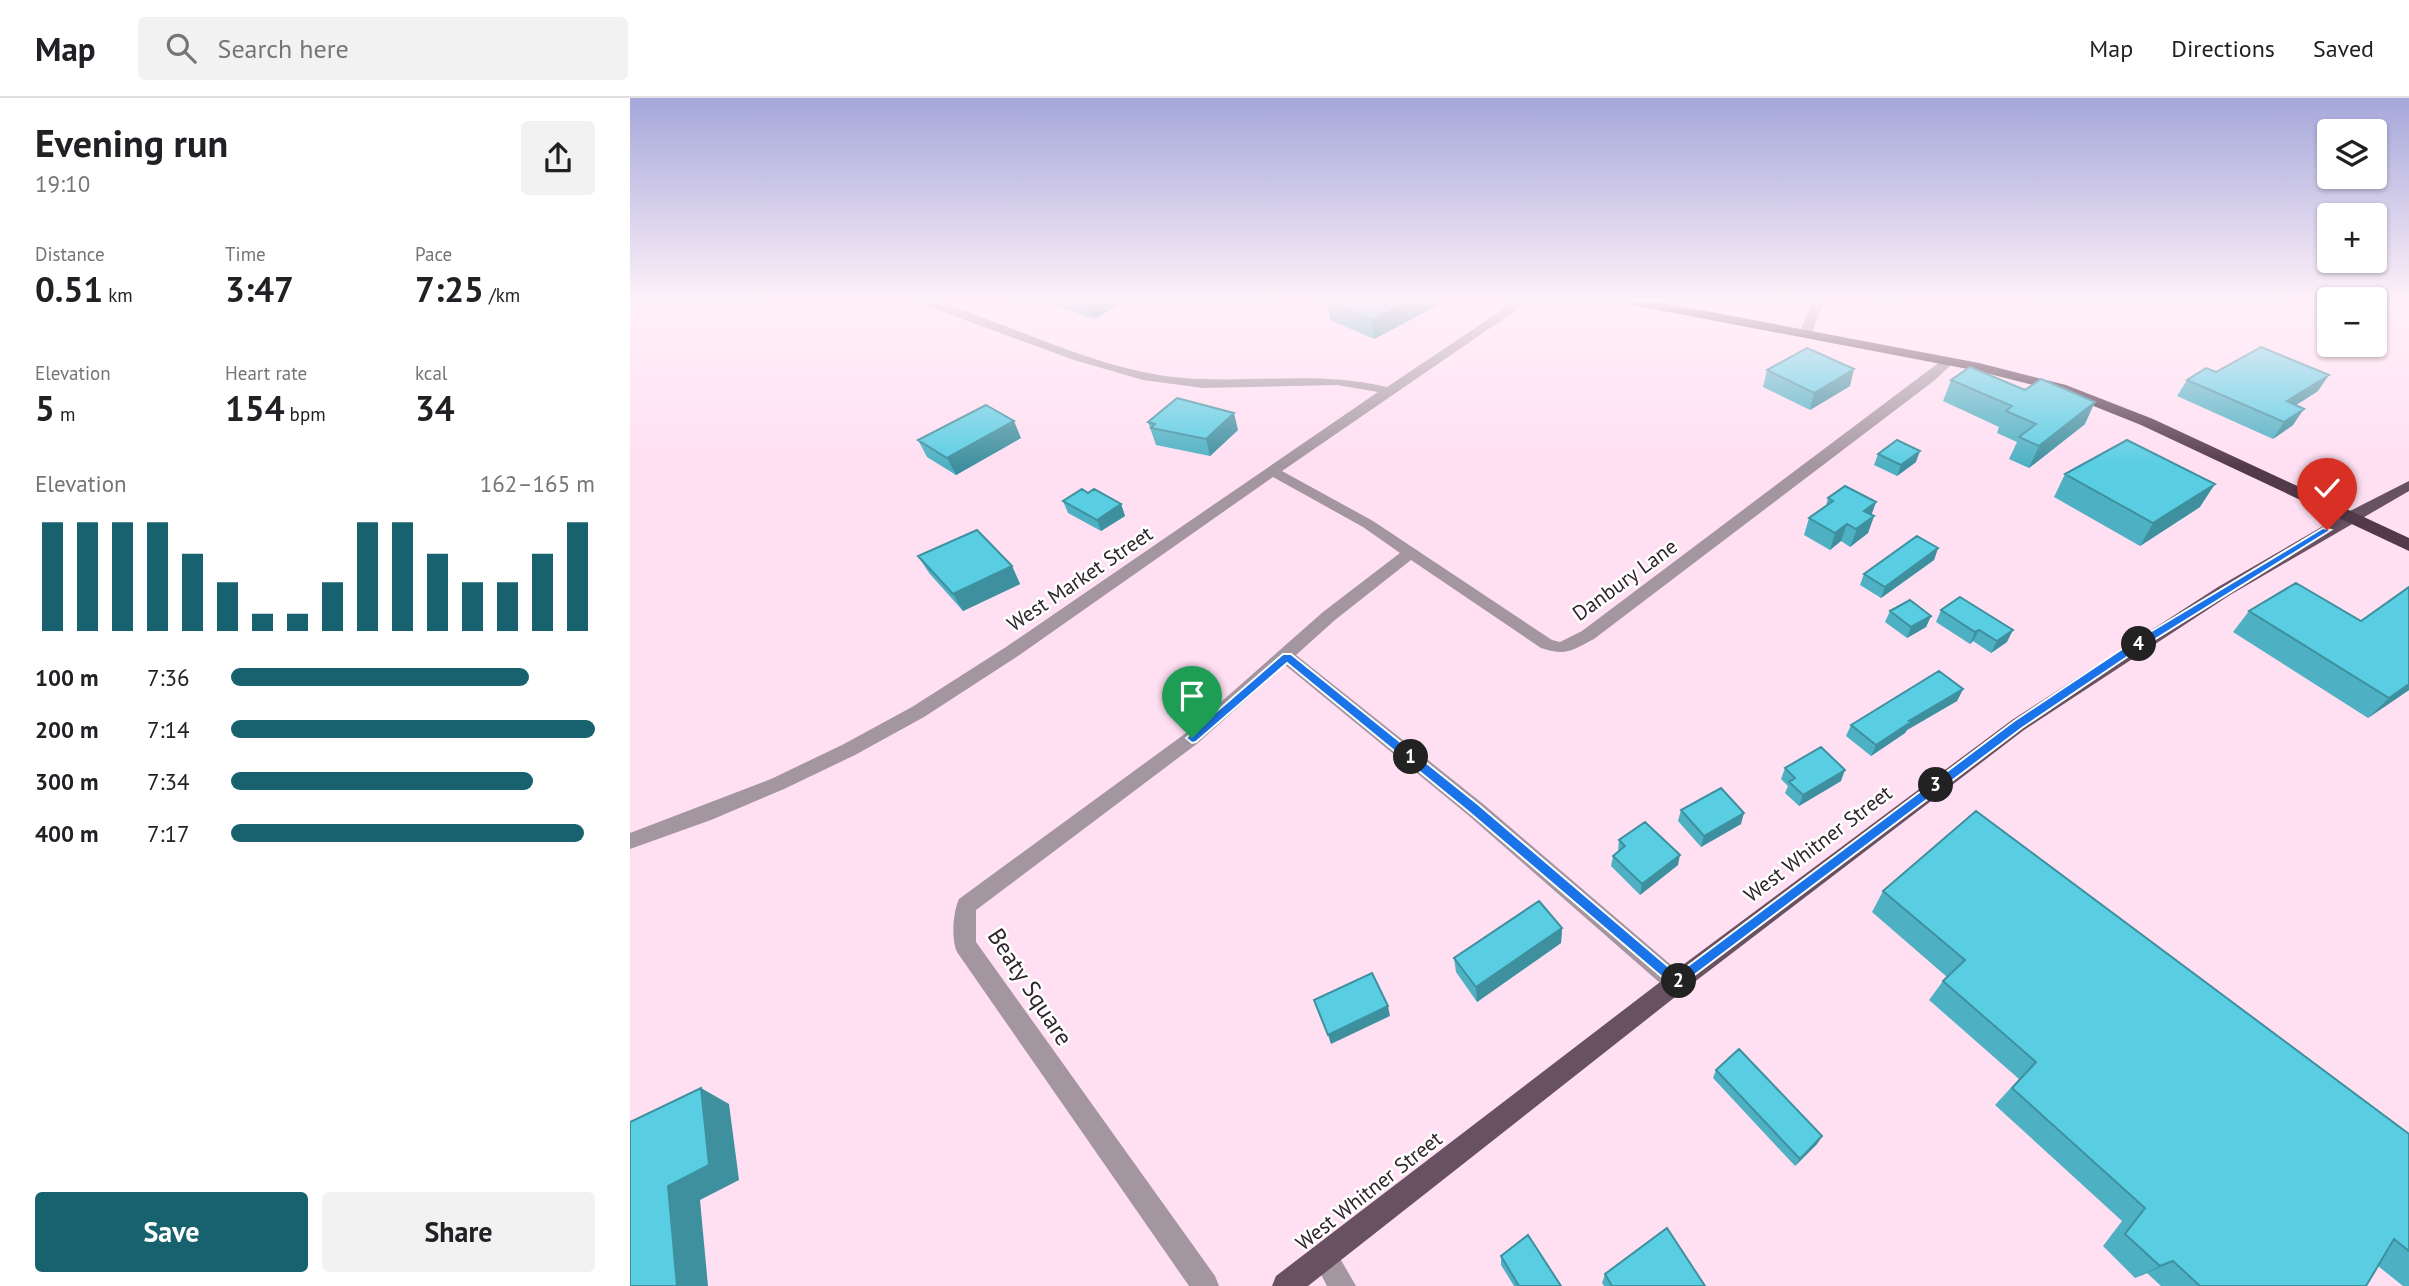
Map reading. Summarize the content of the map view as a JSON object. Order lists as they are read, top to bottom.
{
  "streets": {
    "main road": ["West Whitner Street"],
    "street": ["West Market Street", "Danbury Lane", "Beaty Square"]
  },
  "crossings": [
    ["West Market Street", "Danbury Lane"],
    ["Danbury Lane", "Beaty Square"]
  ],
  "page": {
    "header": "Map",
    "search": "Search here",
    "nav": ["Map", "Directions", "Saved"],
    "heading": ["Evening run", "19:10"],
    "map_buttons": ["+", "−"],
    "stats": [
      ["Distance", "0.51 km"],
      ["Time", "3:47"],
      ["Pace", "7:25 /km"],
      ["Elevation", "5 m"],
      ["Heart rate", "154 bpm"],
      ["kcal", "34"]
    ],
    "chart": ["Elevation", "162–165 m"],
    "pins": [
      "4",
      "1",
      "3",
      "2"
    ],
    "list": [
      {
        "name": "100 m",
        "note": "7:36"
      },
      {
        "name": "200 m",
        "note": "7:14"
      },
      {
        "name": "300 m",
        "note": "7:34"
      },
      {
        "name": "400 m",
        "note": "7:17"
      }
    ],
    "buttons": ["Save", "Share"]
  }
}
